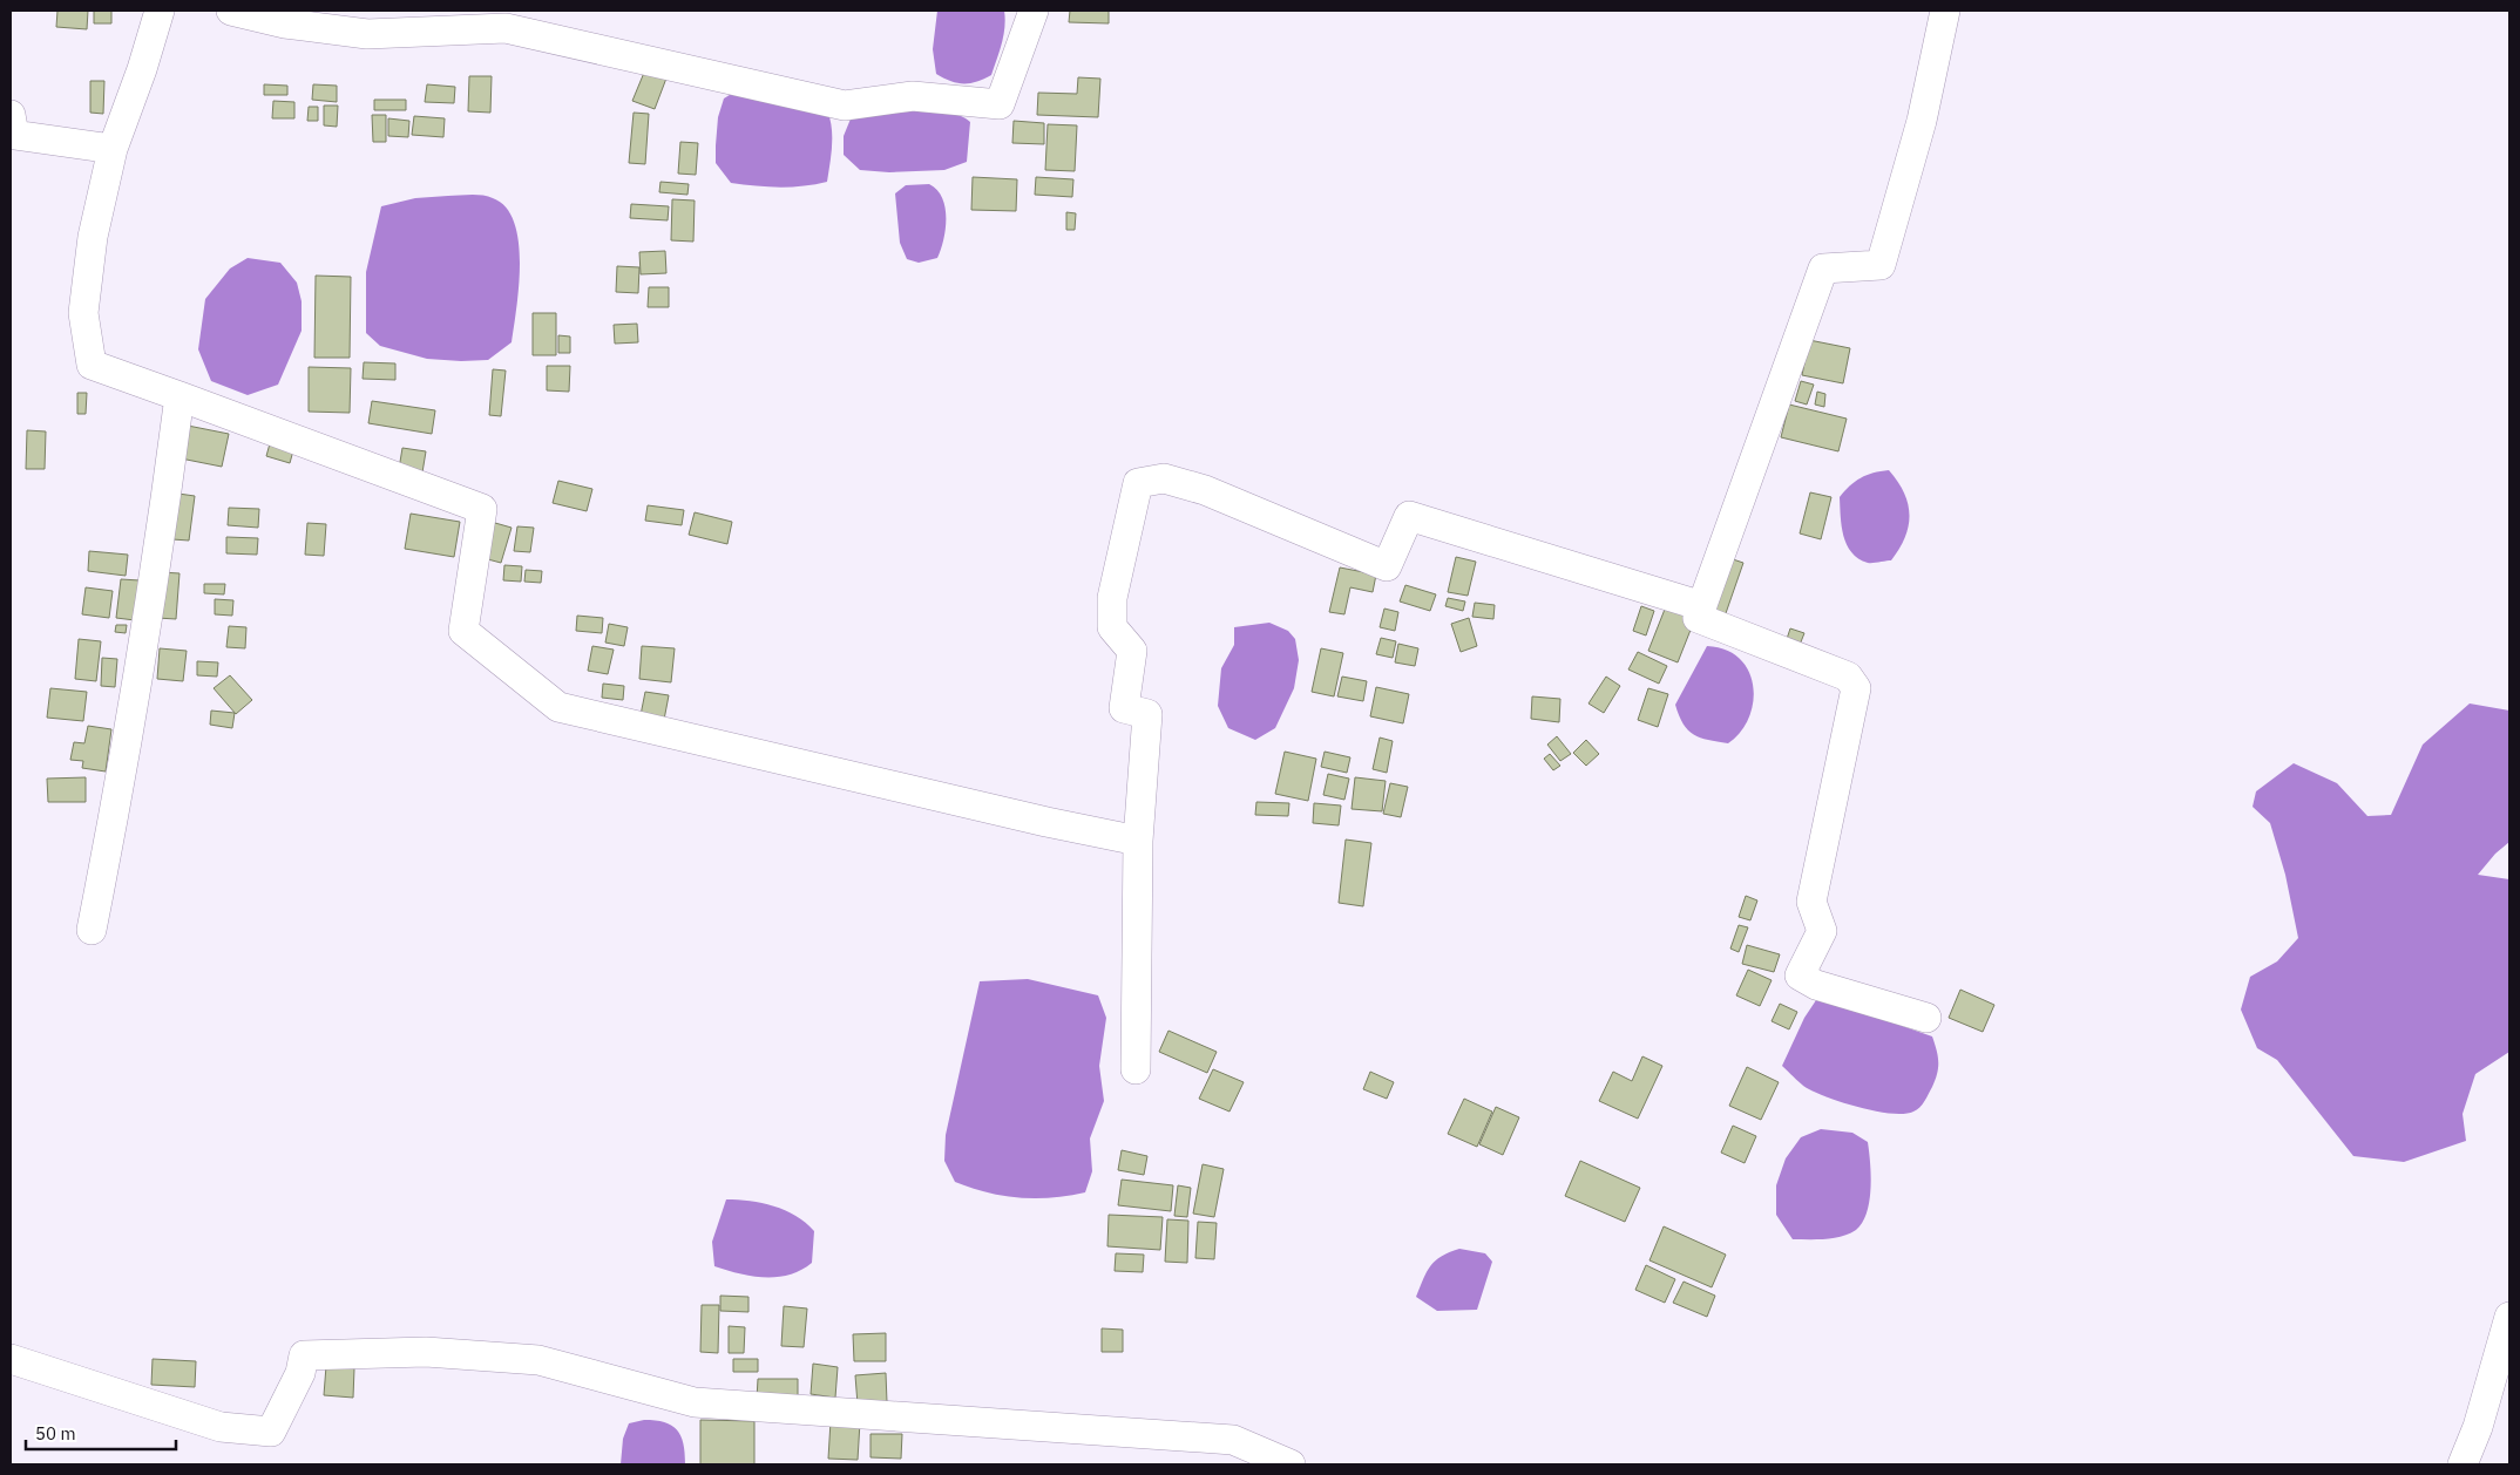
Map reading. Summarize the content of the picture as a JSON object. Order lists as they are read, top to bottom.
{
  "scale_bar": "50 m"
}
